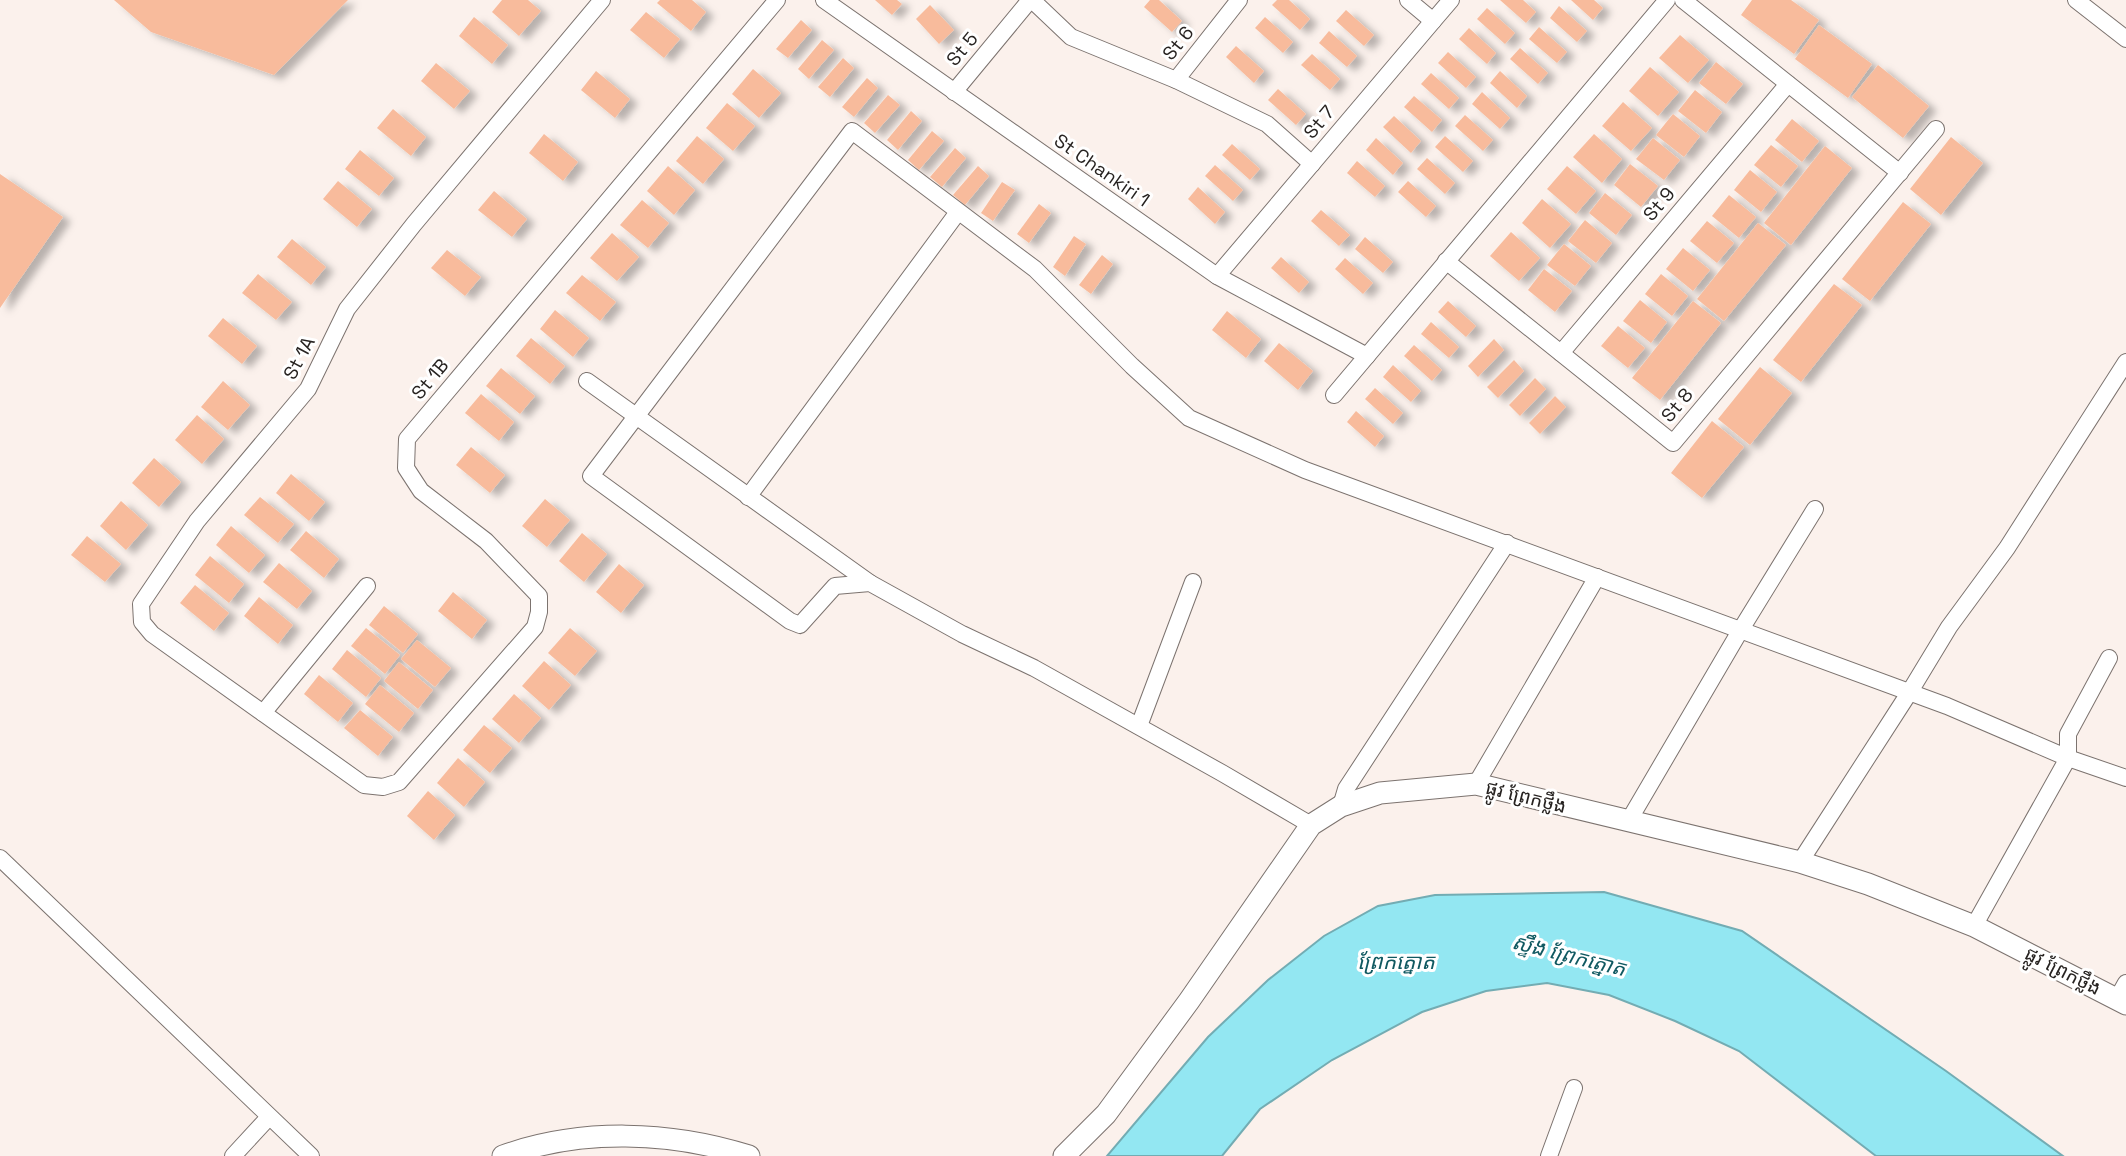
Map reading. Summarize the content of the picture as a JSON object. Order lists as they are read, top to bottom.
{
  "streets": {
    "street": [
      "St 6",
      "St 5",
      "St 7",
      "St Chankiri 1",
      "St 9",
      "St 1A",
      "St 1B",
      "St 8",
      "ផ្លូវ ព្រែកថ្លឹង"
    ]
  },
  "crossings": [
    ["St 5", "St Chankiri 1"],
    ["St 7", "St Chankiri 1"],
    ["St 9", "St 8"],
    ["St 1A", "St 1B"]
  ],
  "water": ["ស្ទឹង ព្រែកត្នោត", "ព្រែកត្នោត"]
}
